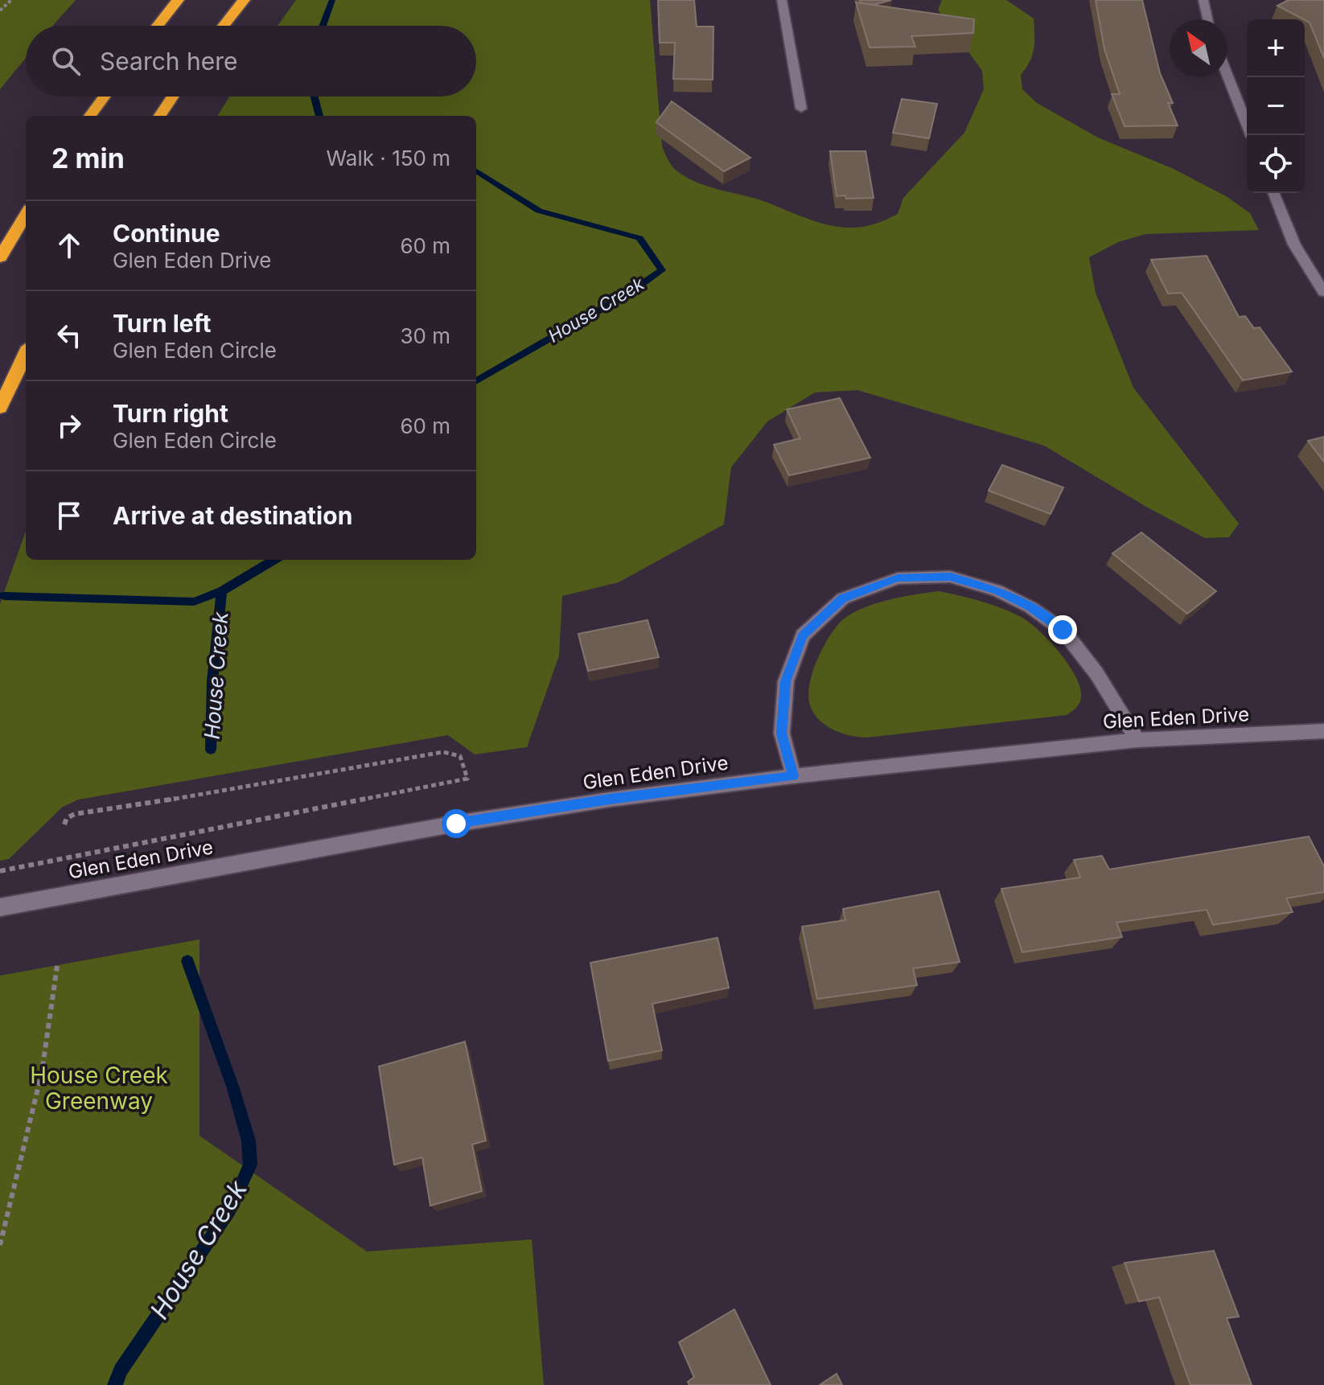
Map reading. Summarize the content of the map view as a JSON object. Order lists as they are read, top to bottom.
{
  "streets": {
    "street": ["Glen Eden Drive"]
  },
  "water": ["House Creek"],
  "parks": ["House Creek Greenway"],
  "north": "top left",
  "page": {
    "map_buttons": ["+", "−"],
    "search": "Search here",
    "heading": ["2 min", "Walk · 150 m"],
    "list": [
      ["Continue", "Glen Eden Drive", "60 m"],
      ["Turn left", "Glen Eden Circle", "30 m"],
      ["Turn right", "Glen Eden Circle", "60 m"],
      "Arrive at destination"
    ]
  }
}
